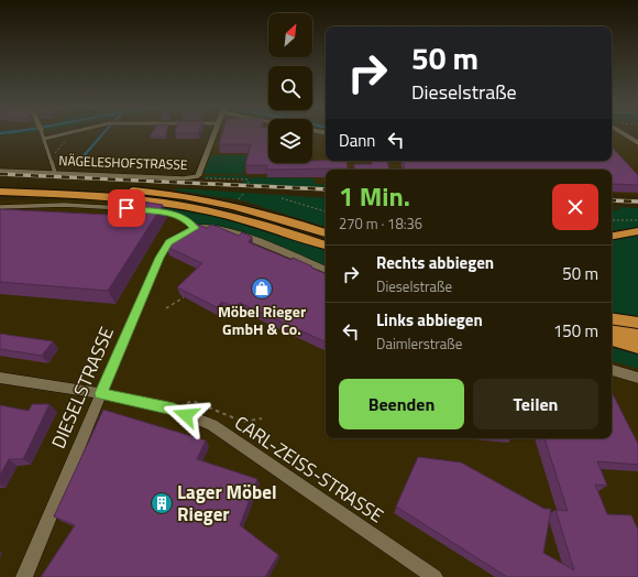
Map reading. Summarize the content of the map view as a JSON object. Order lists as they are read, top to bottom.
{
  "streets": {
    "street": ["NÄGELESHOFSTRASSE", "DIESELSTRASSE", "CARL-ZEISS-STRASSE"]
  },
  "crossings": [
    ["DIESELSTRASSE", "CARL-ZEISS-STRASSE"]
  ],
  "places": {
    "shop": ["Möbel Rieger GmbH & Co."],
    "building": ["Lager Möbel Rieger"]
  },
  "north": "top right",
  "page": {
    "turn": ["50 m", "Dieselstraße"],
    "then": "Dann",
    "heading": ["1 Min.", "270 m · 18:36"],
    "list": [
      {
        "name": "Rechts abbiegen",
        "note": "Dieselstraße",
        "value": "50 m"
      },
      {
        "name": "Links abbiegen",
        "note": "Daimlerstraße",
        "value": "150 m"
      }
    ],
    "buttons": ["Beenden", "Teilen"]
  }
}
